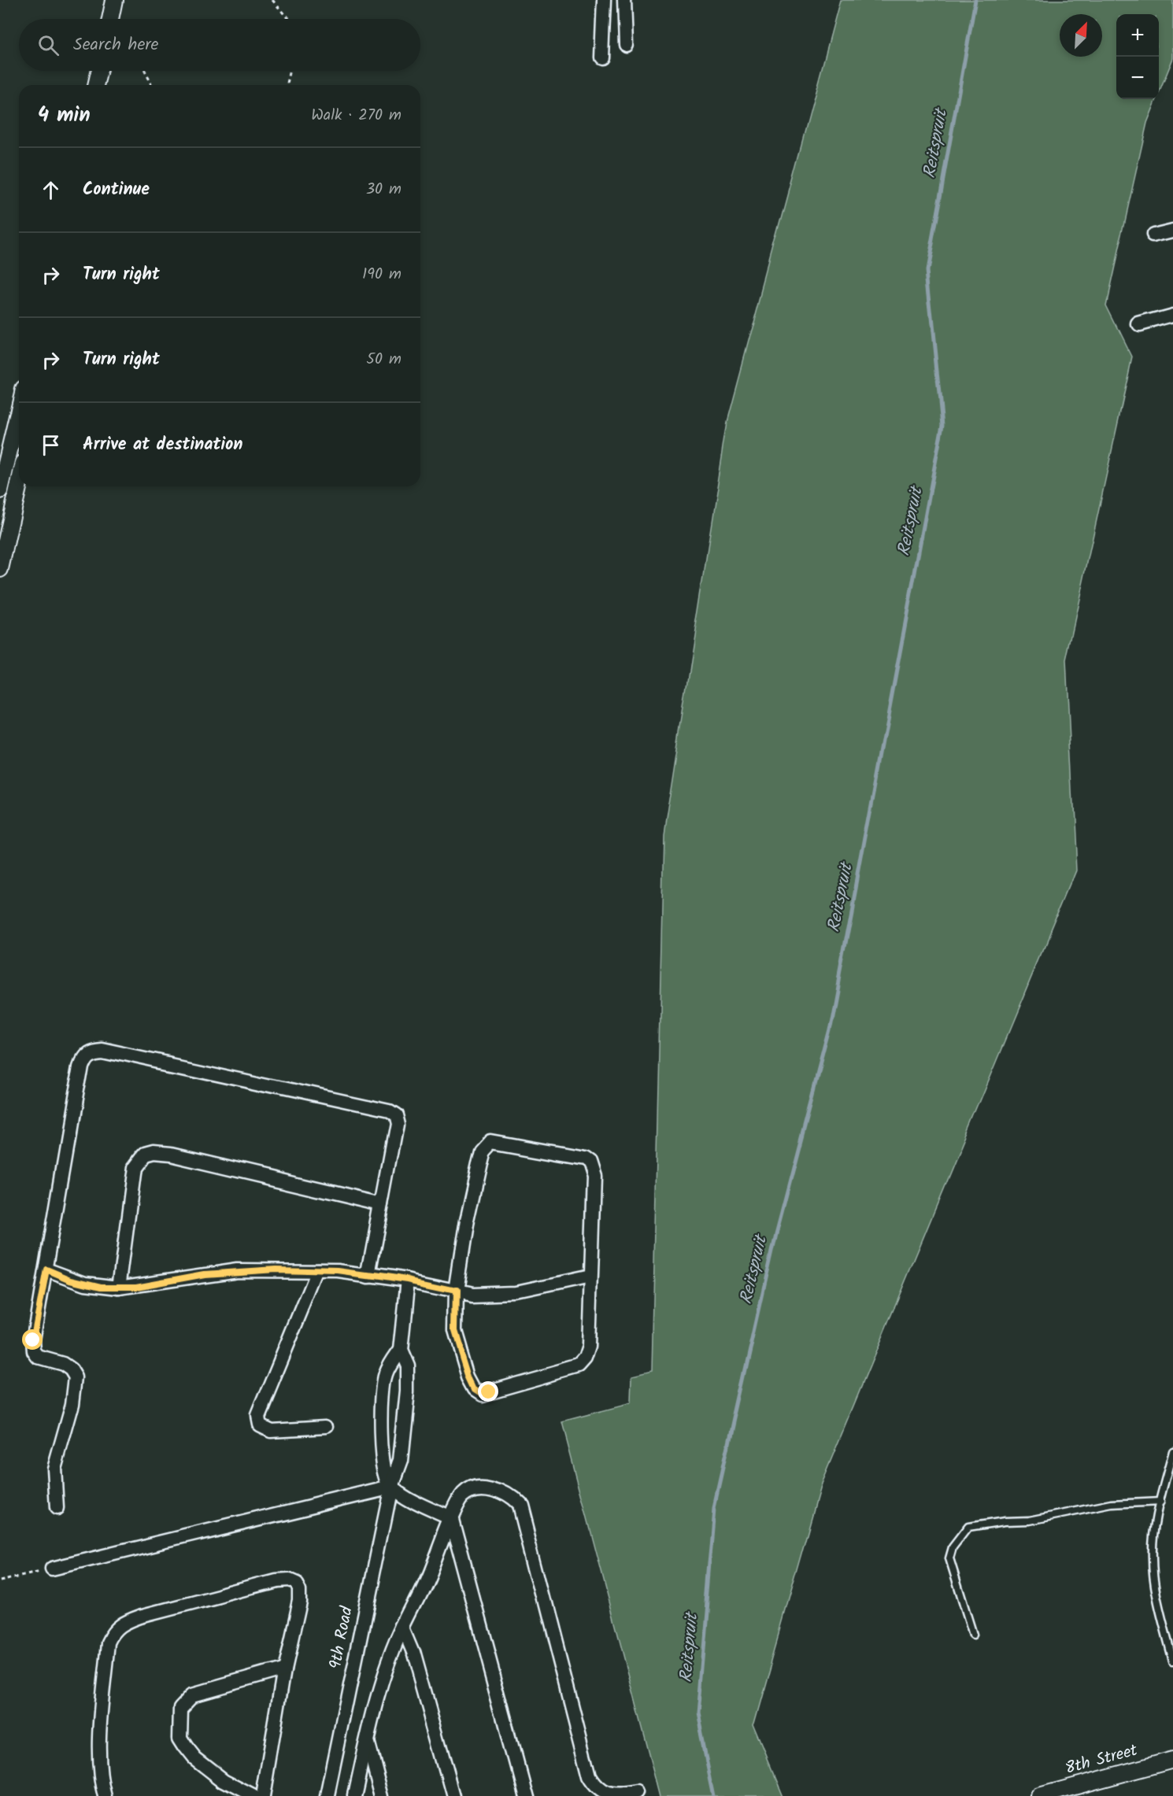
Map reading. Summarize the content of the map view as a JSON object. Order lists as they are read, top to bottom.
{
  "streets": {
    "street": ["9th Road", "8th Street"]
  },
  "water": ["Reitspruit"],
  "north": "top right",
  "page": {
    "map_buttons": ["+", "−"],
    "search": "Search here",
    "heading": ["4 min", "Walk · 270 m"],
    "list": [
      ["Continue", "30 m"],
      ["Turn right", "190 m"],
      ["Turn right", "50 m"],
      "Arrive at destination"
    ]
  }
}
